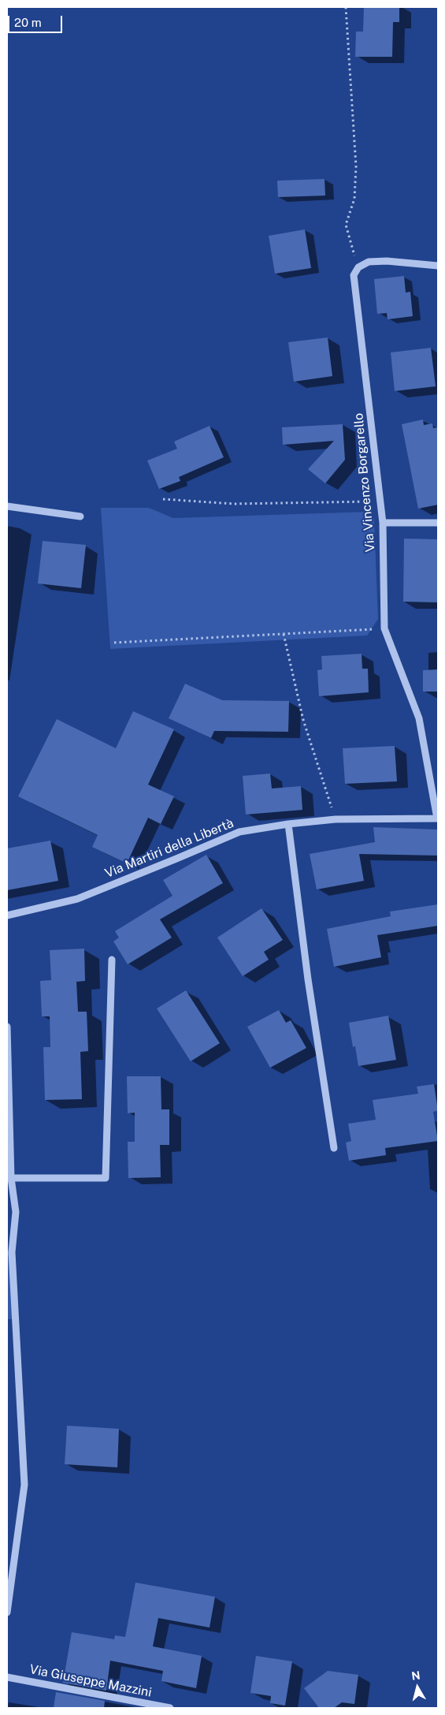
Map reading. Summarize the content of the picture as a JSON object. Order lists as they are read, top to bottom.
{
  "streets": {
    "street": ["Via Vincenzo Borgarello", "Via Martiri della Libertà", "Via Giuseppe Mazzini"]
  },
  "crossings": [
    ["Via Vincenzo Borgarello", "Via Martiri della Libertà"]
  ],
  "scale_bar": "20 m",
  "north": "top"
}
